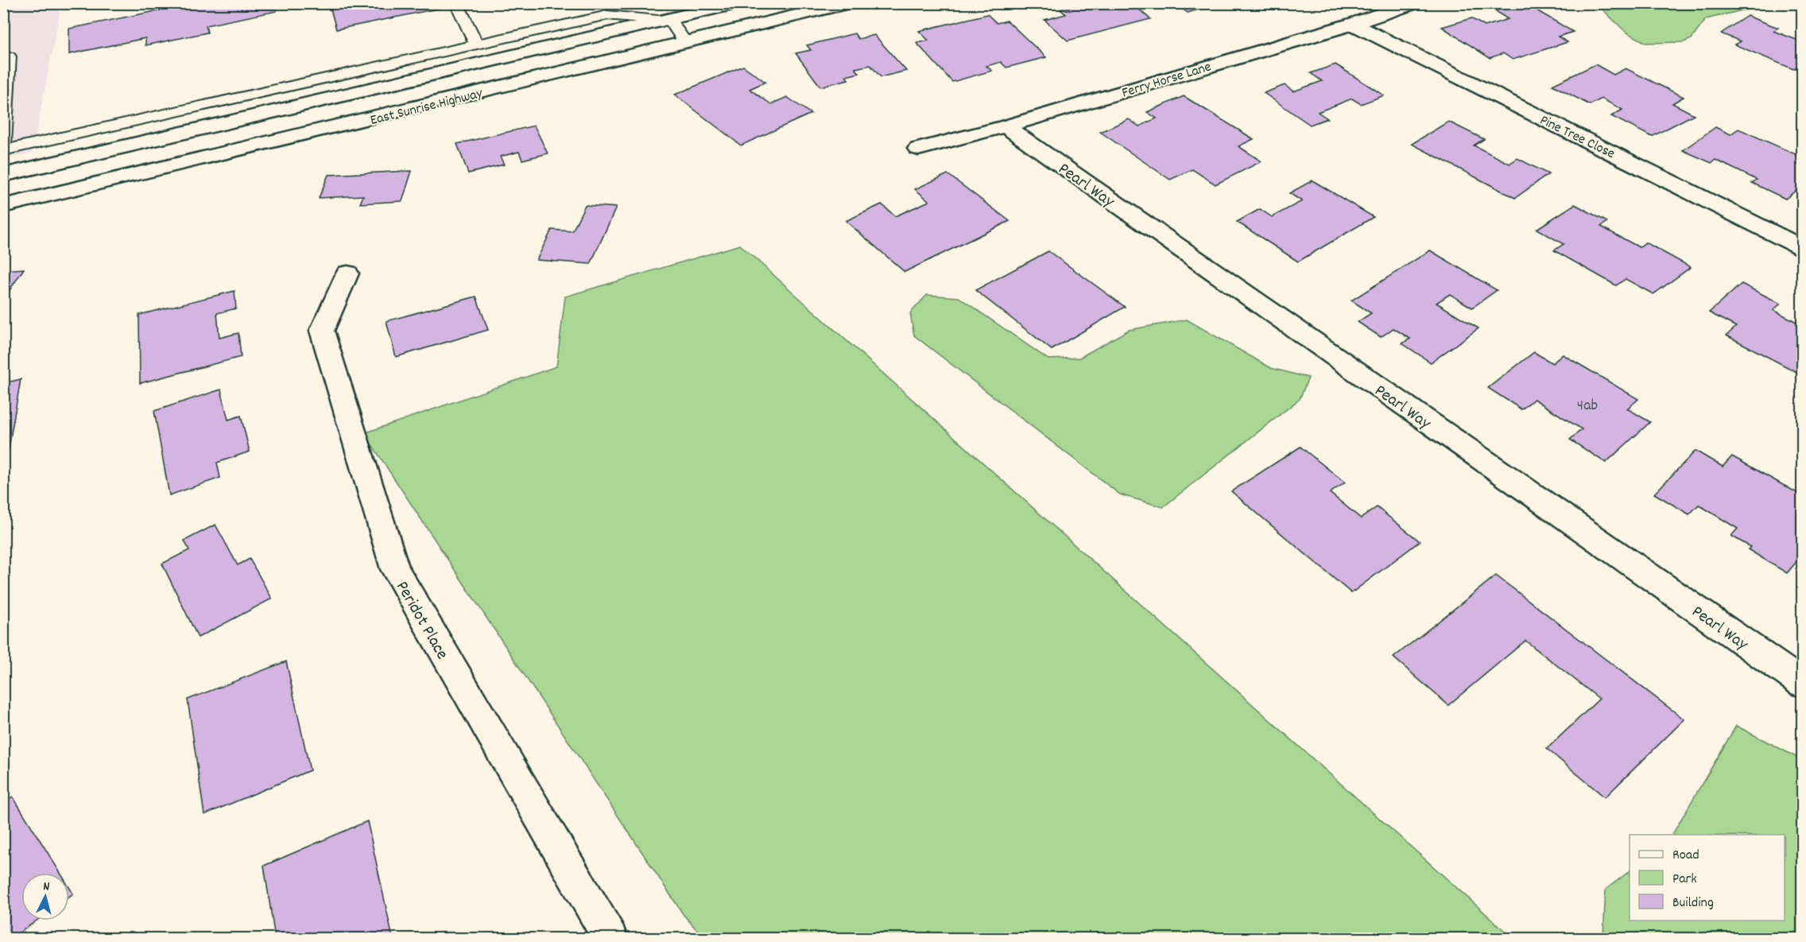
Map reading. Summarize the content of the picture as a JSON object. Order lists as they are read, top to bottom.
{
  "streets": {
    "street": [
      "Ferry Horse Lane",
      "East Sunrise Highway",
      "Pine Tree Close",
      "Pearl Way",
      "Peridot Place"
    ]
  },
  "crossings": [
    ["Ferry Horse Lane", "Pine Tree Close"],
    ["Ferry Horse Lane", "Pearl Way"]
  ],
  "house_numbers": ["4ab"],
  "legend": ["Road", "Park", "Building"],
  "north": "top"
}
